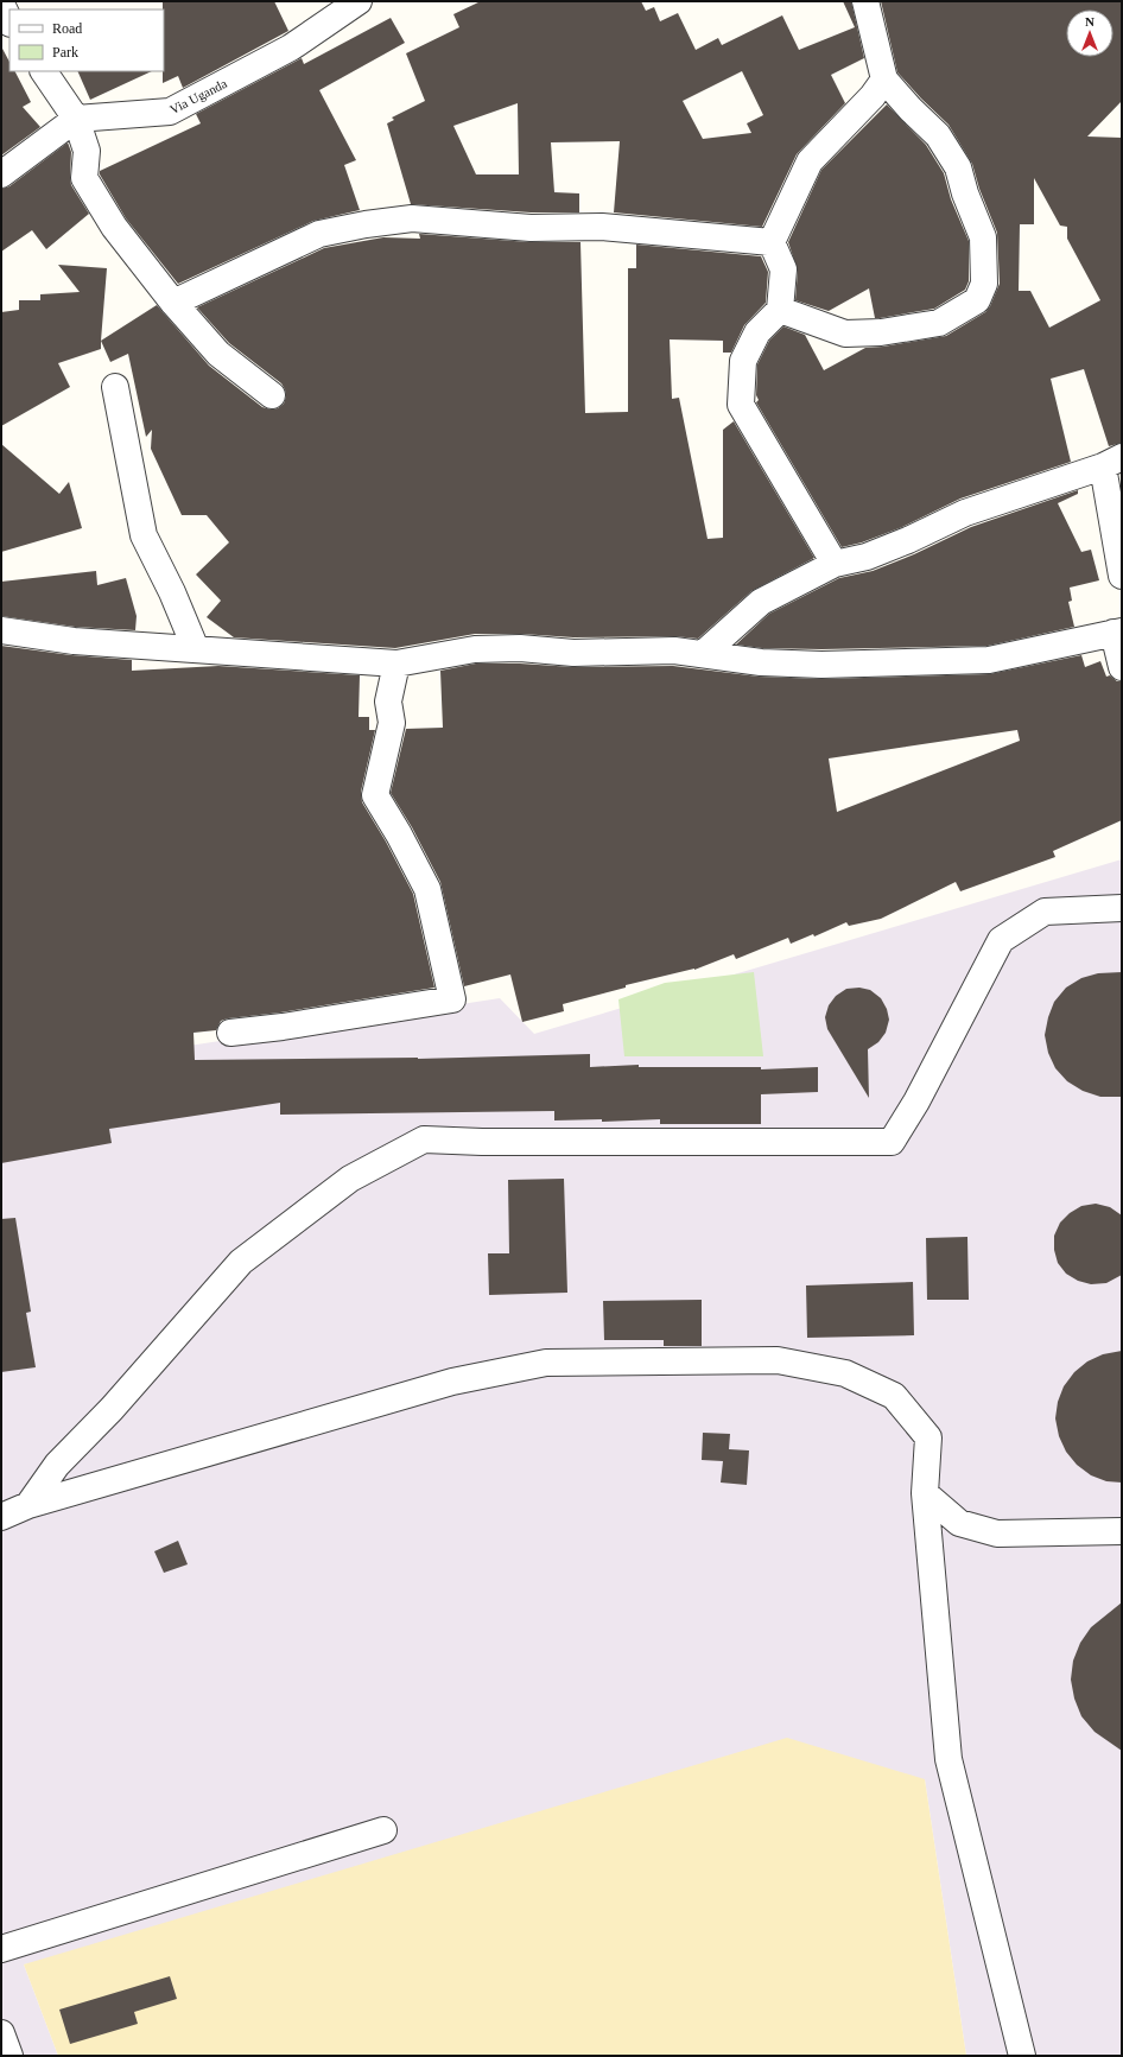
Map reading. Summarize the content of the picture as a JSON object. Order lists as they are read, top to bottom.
{
  "streets": {
    "street": ["Via Uganda"]
  },
  "legend": ["Road", "Park"],
  "north": "top"
}
